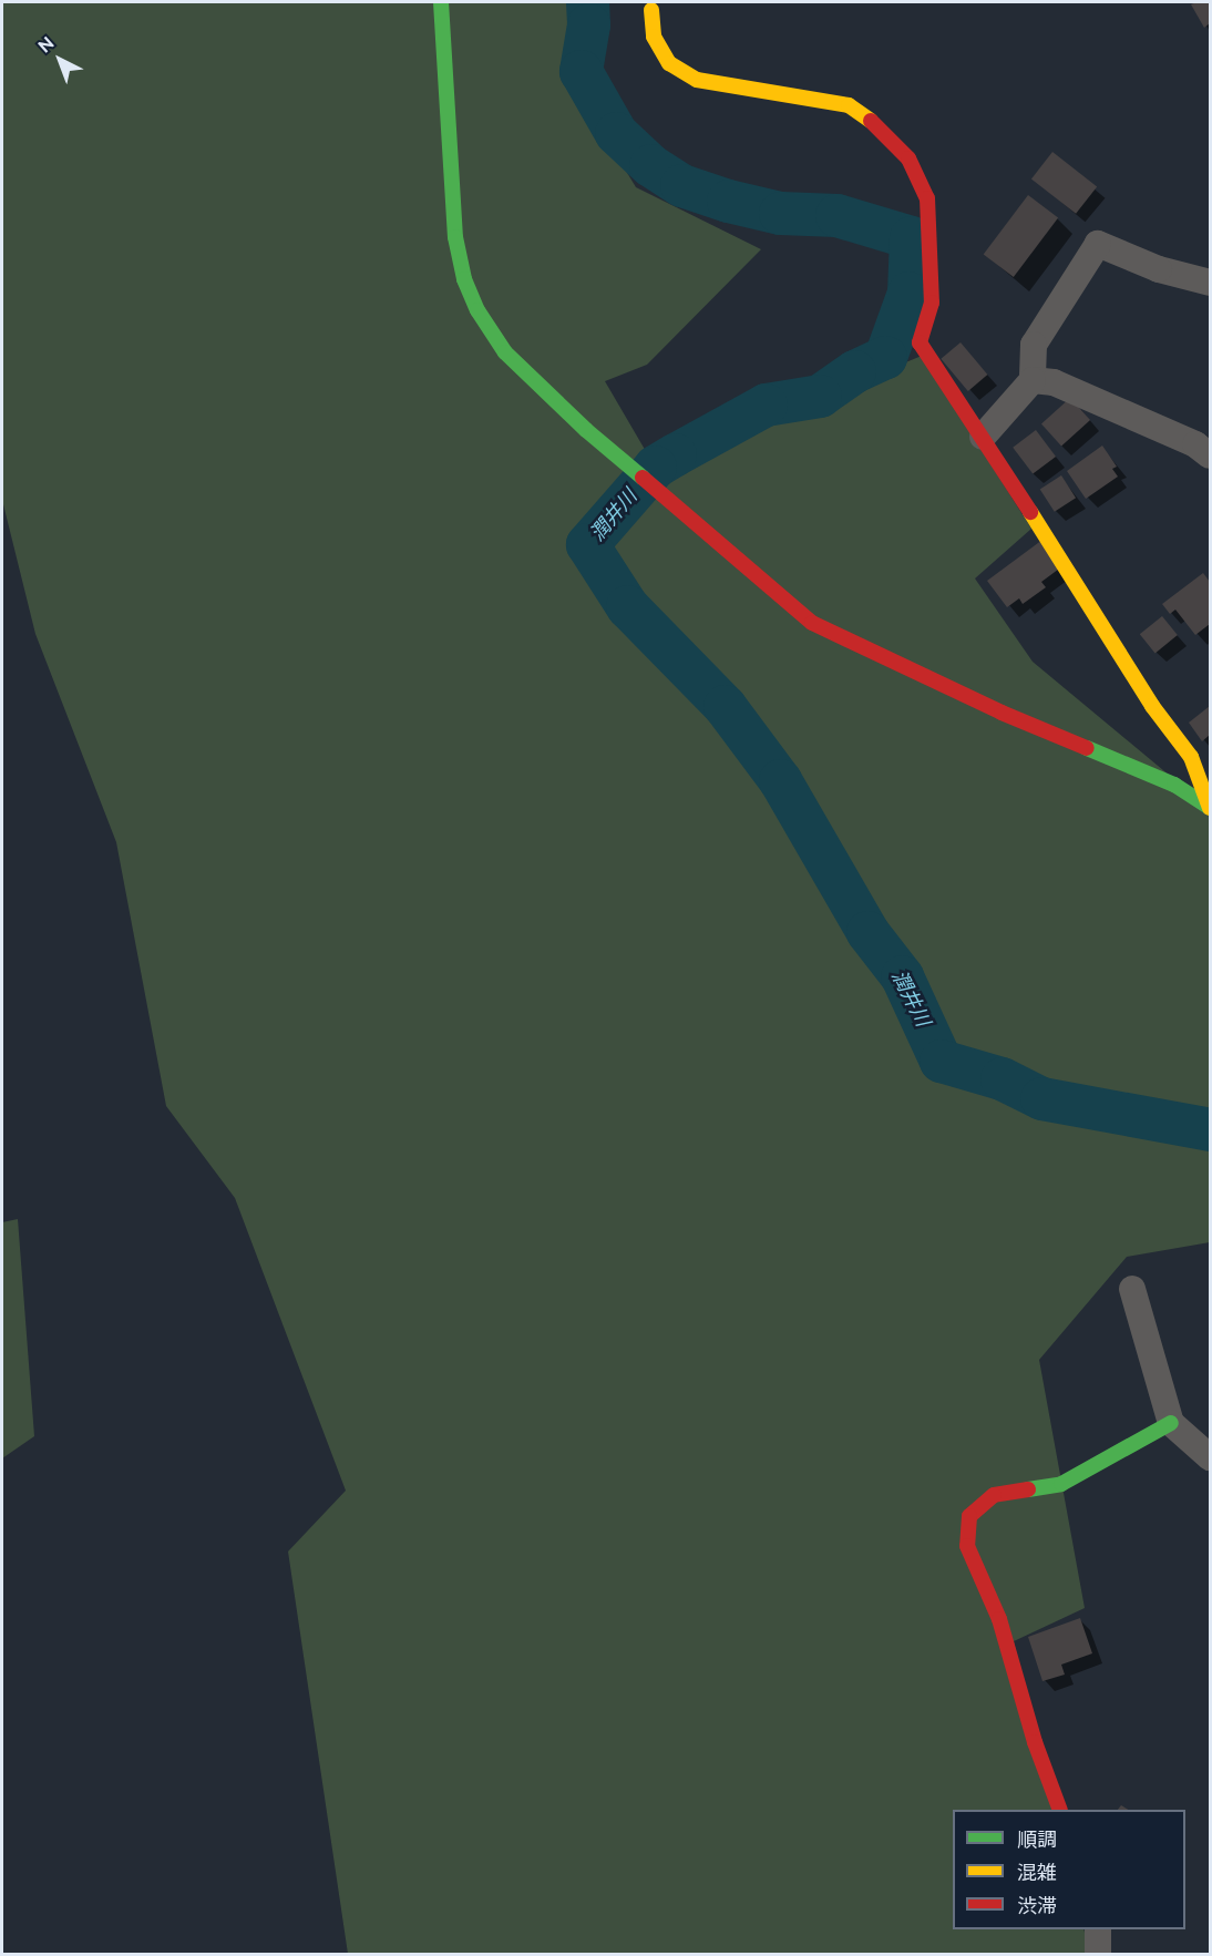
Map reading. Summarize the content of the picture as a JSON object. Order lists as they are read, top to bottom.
{
  "water": ["潤井川"],
  "legend": ["順調", "混雑", "渋滞"],
  "north": "top left"
}
